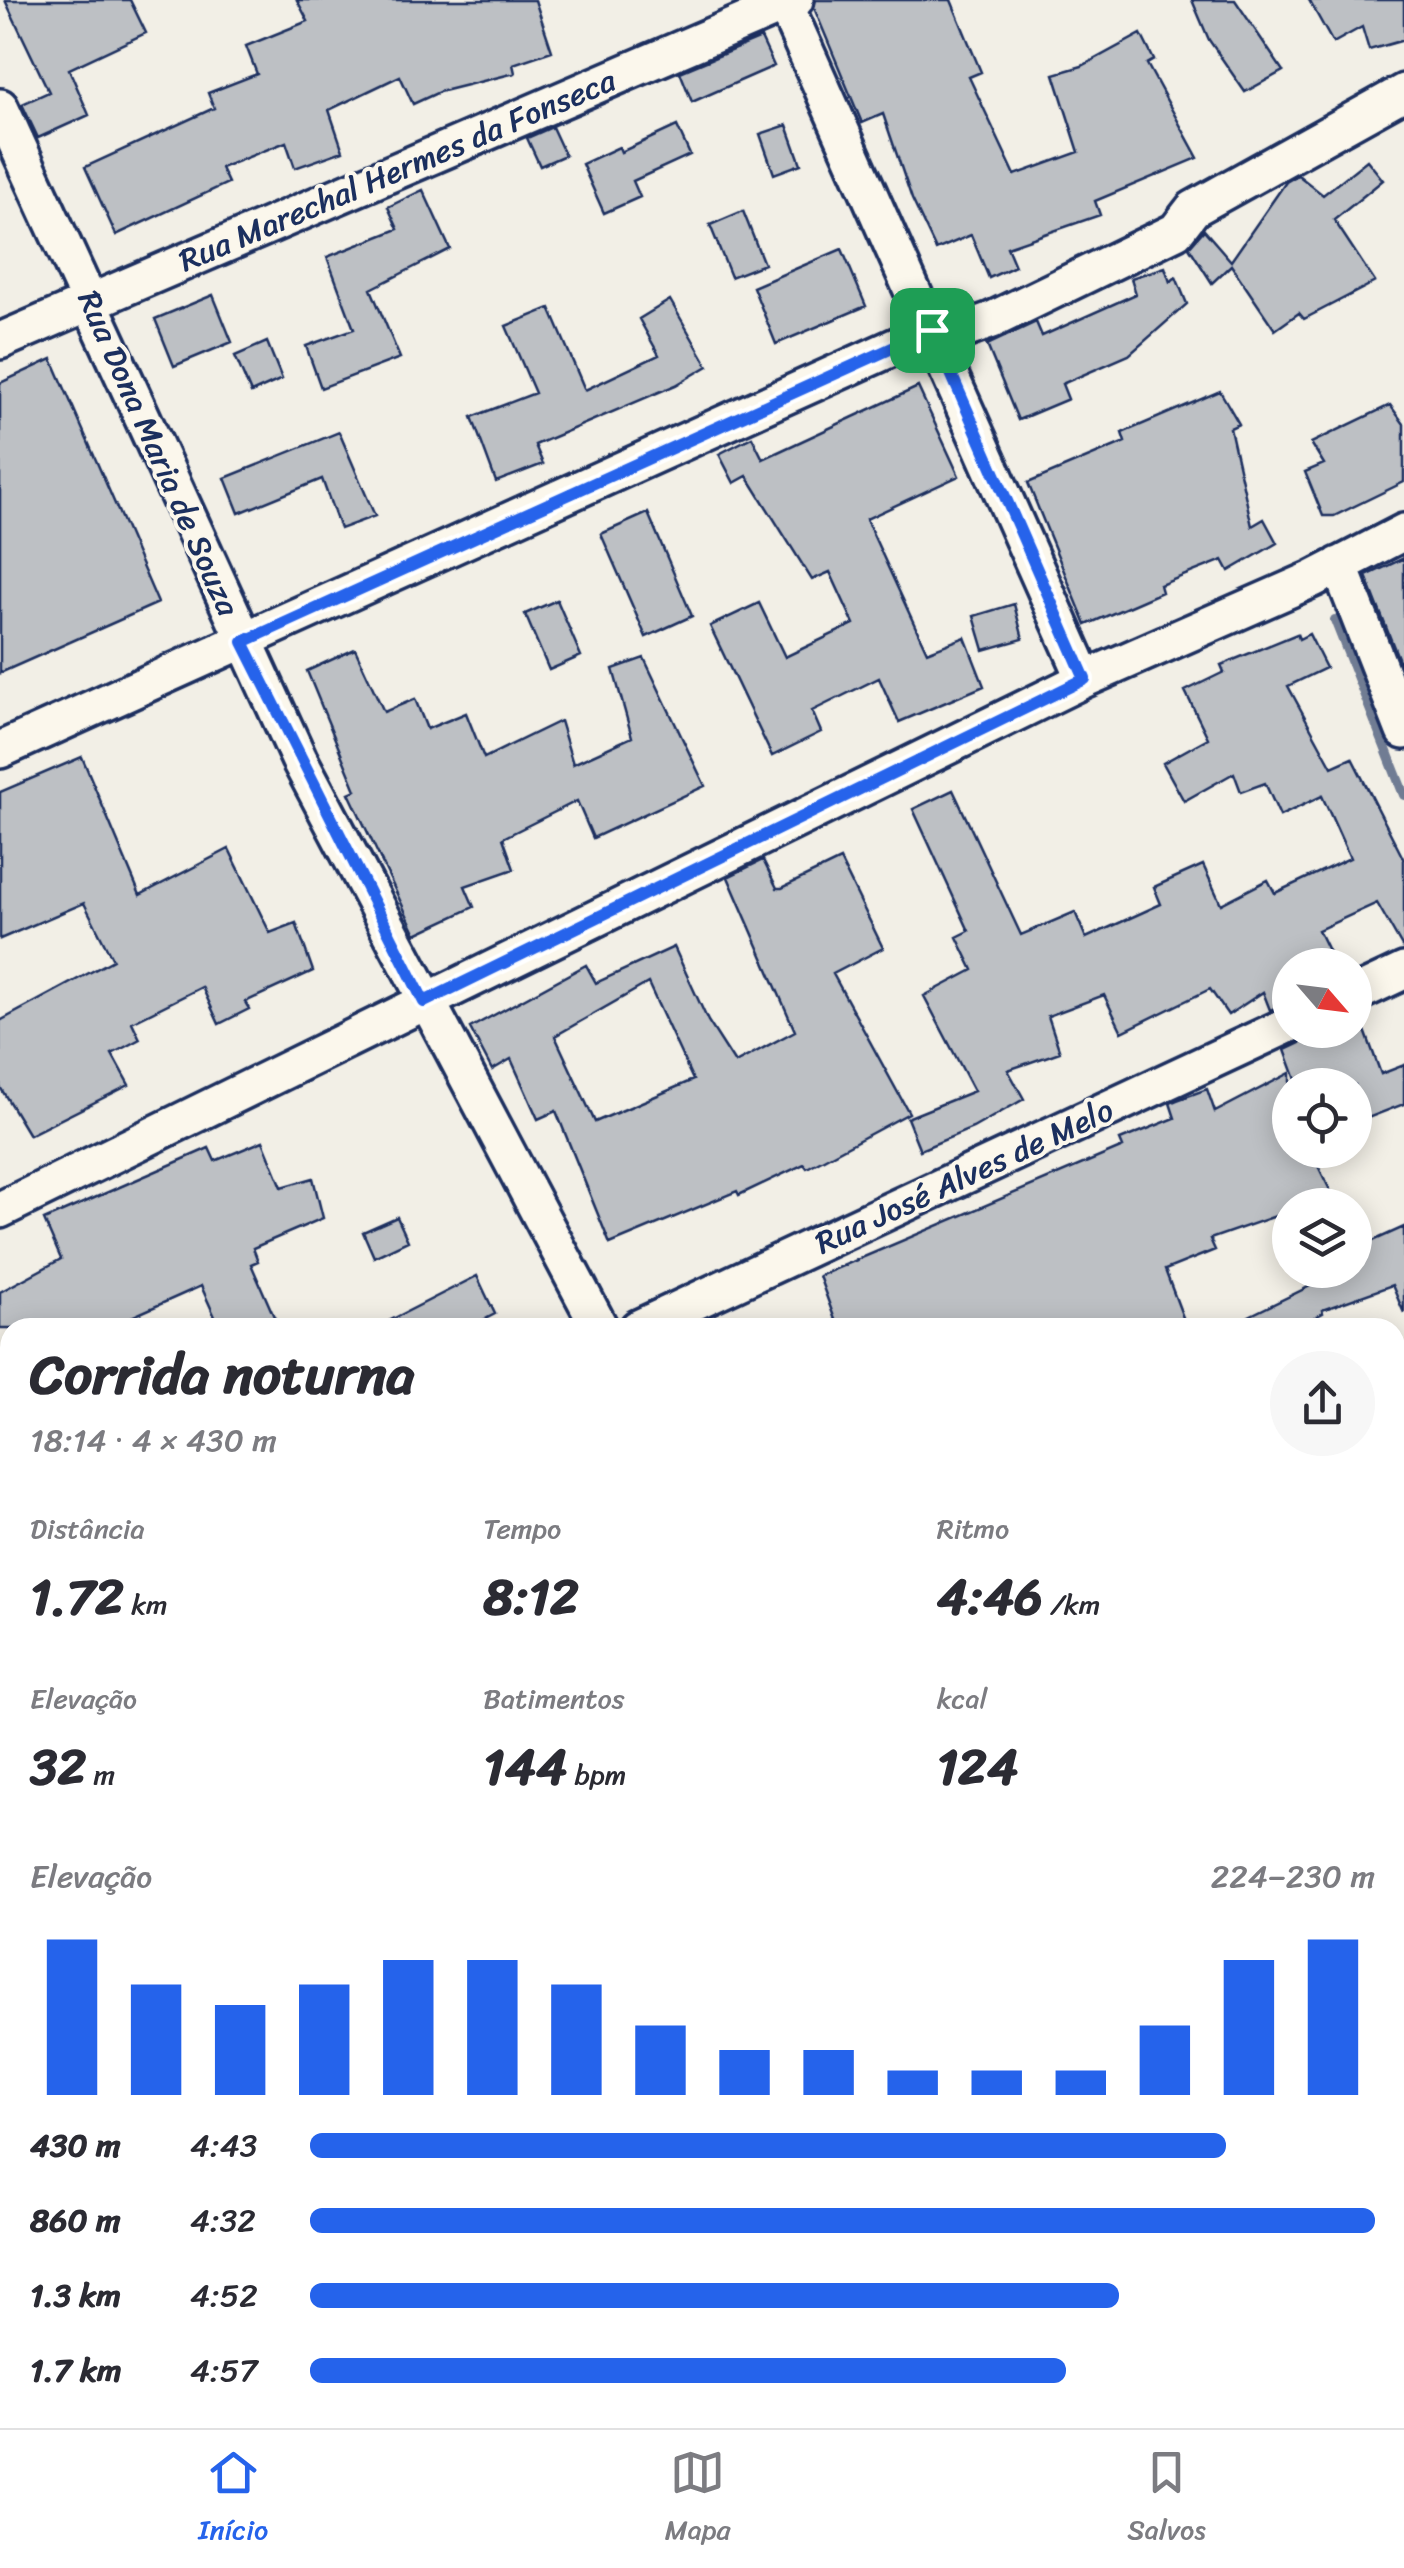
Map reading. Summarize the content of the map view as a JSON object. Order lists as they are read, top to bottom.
{
  "streets": {
    "street": ["Rua Marechal Hermes da Fonseca", "Rua Dona Maria de Souza", "Rua José Alves de Melo"]
  },
  "crossings": [
    ["Rua Marechal Hermes da Fonseca", "Rua Dona Maria de Souza"]
  ],
  "north": "bottom right",
  "page": {
    "heading": ["Corrida noturna", "18:14 · 4 × 430 m"],
    "stats": [
      ["Distância", "1.72 km"],
      ["Tempo", "8:12"],
      ["Ritmo", "4:46 /km"],
      ["Elevação", "32 m"],
      ["Batimentos", "144 bpm"],
      ["kcal", "124"]
    ],
    "chart": ["Elevação", "224–230 m"],
    "list": [
      {
        "name": "430 m",
        "note": "4:43"
      },
      {
        "name": "860 m",
        "note": "4:32"
      },
      {
        "name": "1.3 km",
        "note": "4:52"
      },
      {
        "name": "1.7 km",
        "note": "4:57"
      }
    ],
    "tabs": ["Início", "Mapa", "Salvos"]
  }
}
